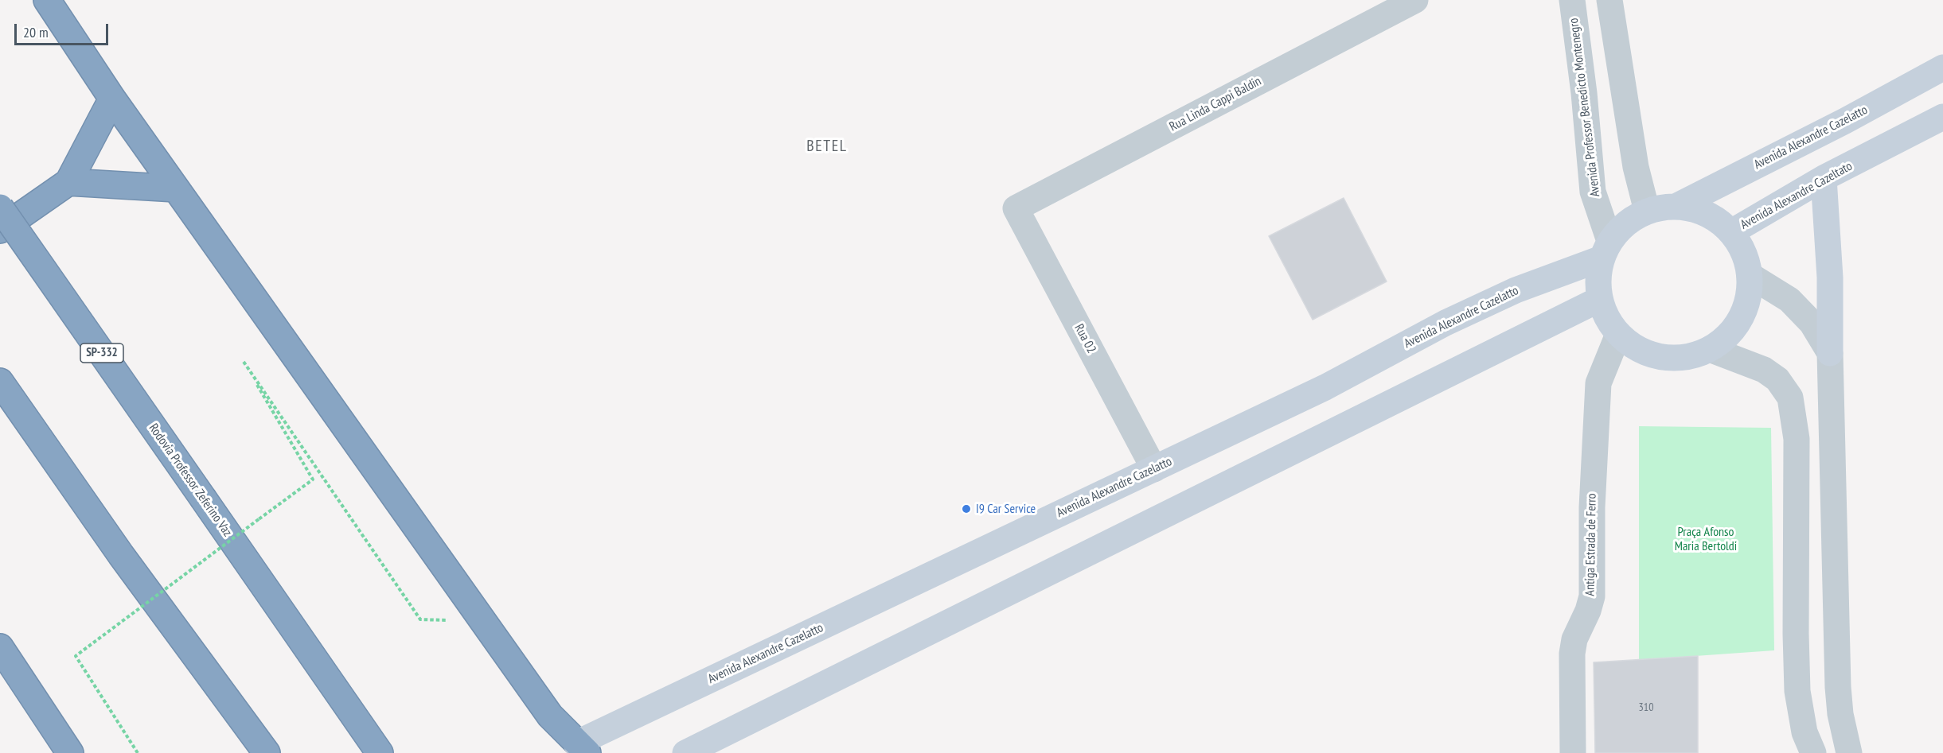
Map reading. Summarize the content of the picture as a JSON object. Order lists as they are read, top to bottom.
{
  "streets": {
    "highway": ["SP-332", "Rodovia Professor Zeferino Vaz"],
    "main road": ["Avenida Alexandre Cazelatto", "Avenida Alexandre Cazeltato"],
    "street": [
      "Rua Linda Cappi Baldin",
      "Avenida Professor Benedicto Montenegro",
      "Rua 02",
      "Antiga Estrada de Ferro"
    ]
  },
  "crossings": [
    ["Rua Linda Cappi Baldin", "Rua 02"],
    ["Avenida Professor Benedicto Montenegro", "Avenida Alexandre Cazelatto"],
    ["Avenida Professor Benedicto Montenegro", "Avenida Alexandre Cazeltato"],
    ["Avenida Professor Benedicto Montenegro", "Antiga Estrada de Ferro"],
    ["Avenida Alexandre Cazelatto", "Avenida Alexandre Cazeltato"],
    ["Avenida Alexandre Cazelatto", "Rua 02"],
    ["Avenida Alexandre Cazelatto", "Antiga Estrada de Ferro"],
    ["Avenida Alexandre Cazeltato", "Antiga Estrada de Ferro"]
  ],
  "districts": ["BETEL"],
  "parks": ["Praça Afonso Maria Bertoldi"],
  "places": ["I9 Car Service"],
  "house_numbers": ["310"],
  "scale_bar": "20 m"
}
